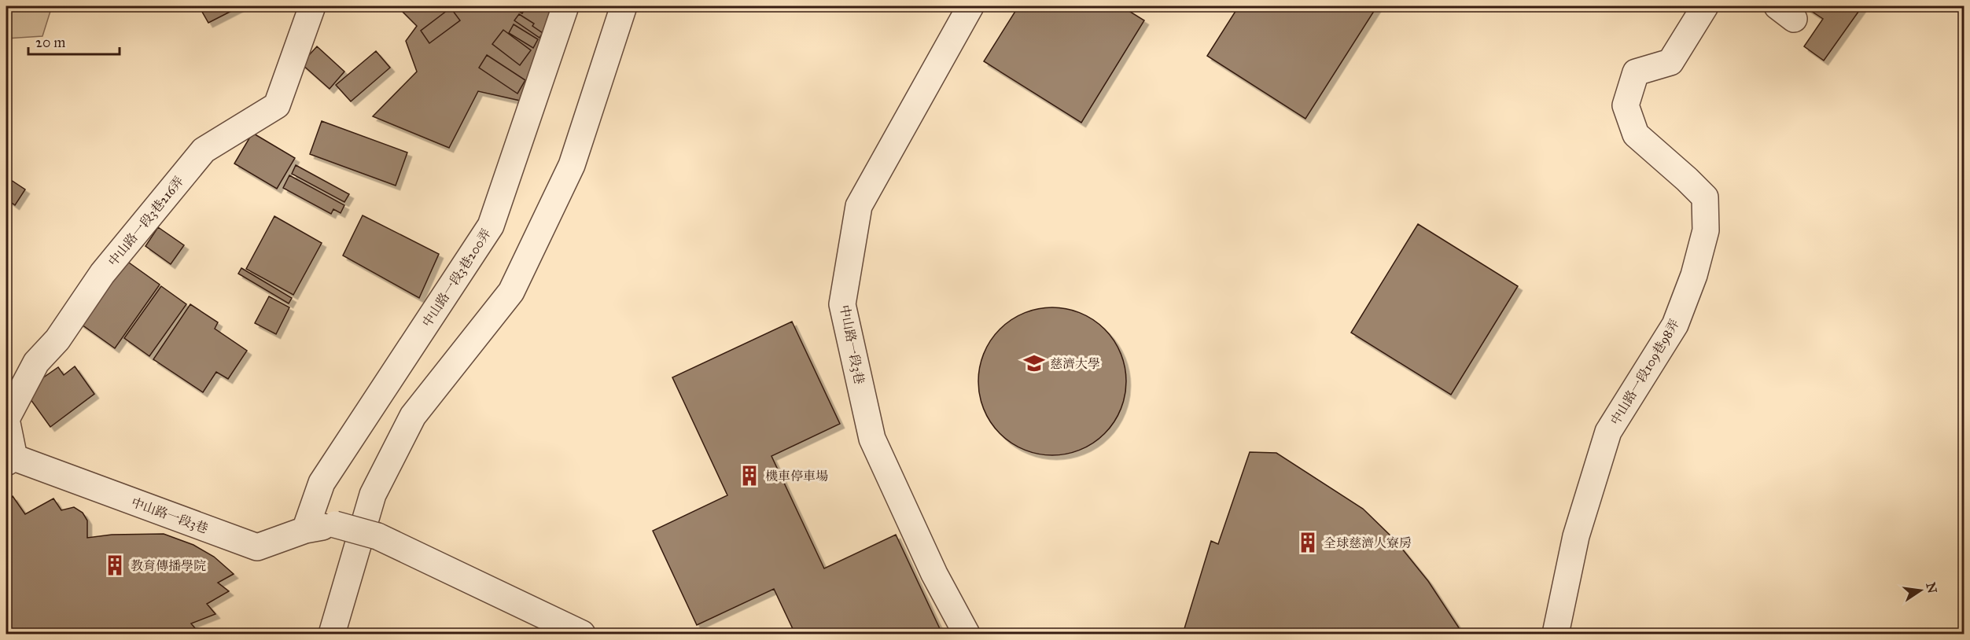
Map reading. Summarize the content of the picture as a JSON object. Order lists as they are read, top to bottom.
{
  "streets": {
    "lane": [
      "中山路一段3巷216弄",
      "中山路一段3巷200弄",
      "中山路一段3巷",
      "中山路一段109巷98弄"
    ]
  },
  "crossings": [
    ["中山路一段3巷216弄", "中山路一段3巷"],
    ["中山路一段3巷200弄", "中山路一段3巷"]
  ],
  "places": {
    "school or university": ["慈濟大學"],
    "building": ["機車停車場", "全球慈濟人寮房", "教育傳播學院"]
  },
  "scale_bar": "20 m",
  "north": "right"
}
